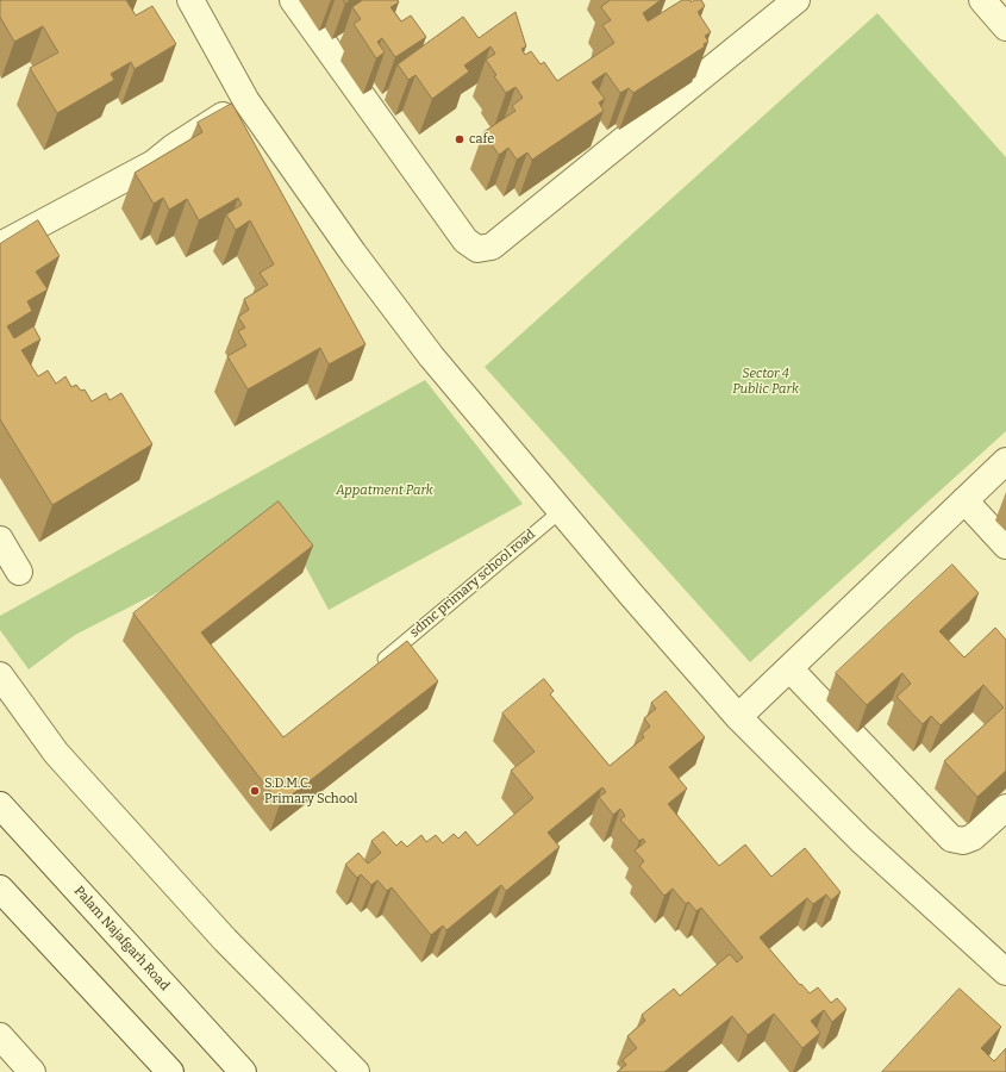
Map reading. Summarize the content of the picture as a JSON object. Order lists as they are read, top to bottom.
{
  "streets": {
    "street": ["Palam Najafgarh Road"],
    "lane": ["sdmc primary school road"]
  },
  "parks": ["Sector 4 Public Park", "Appatment Park"],
  "places": ["cafe", "S.D.M.C. Primary School"]
}
